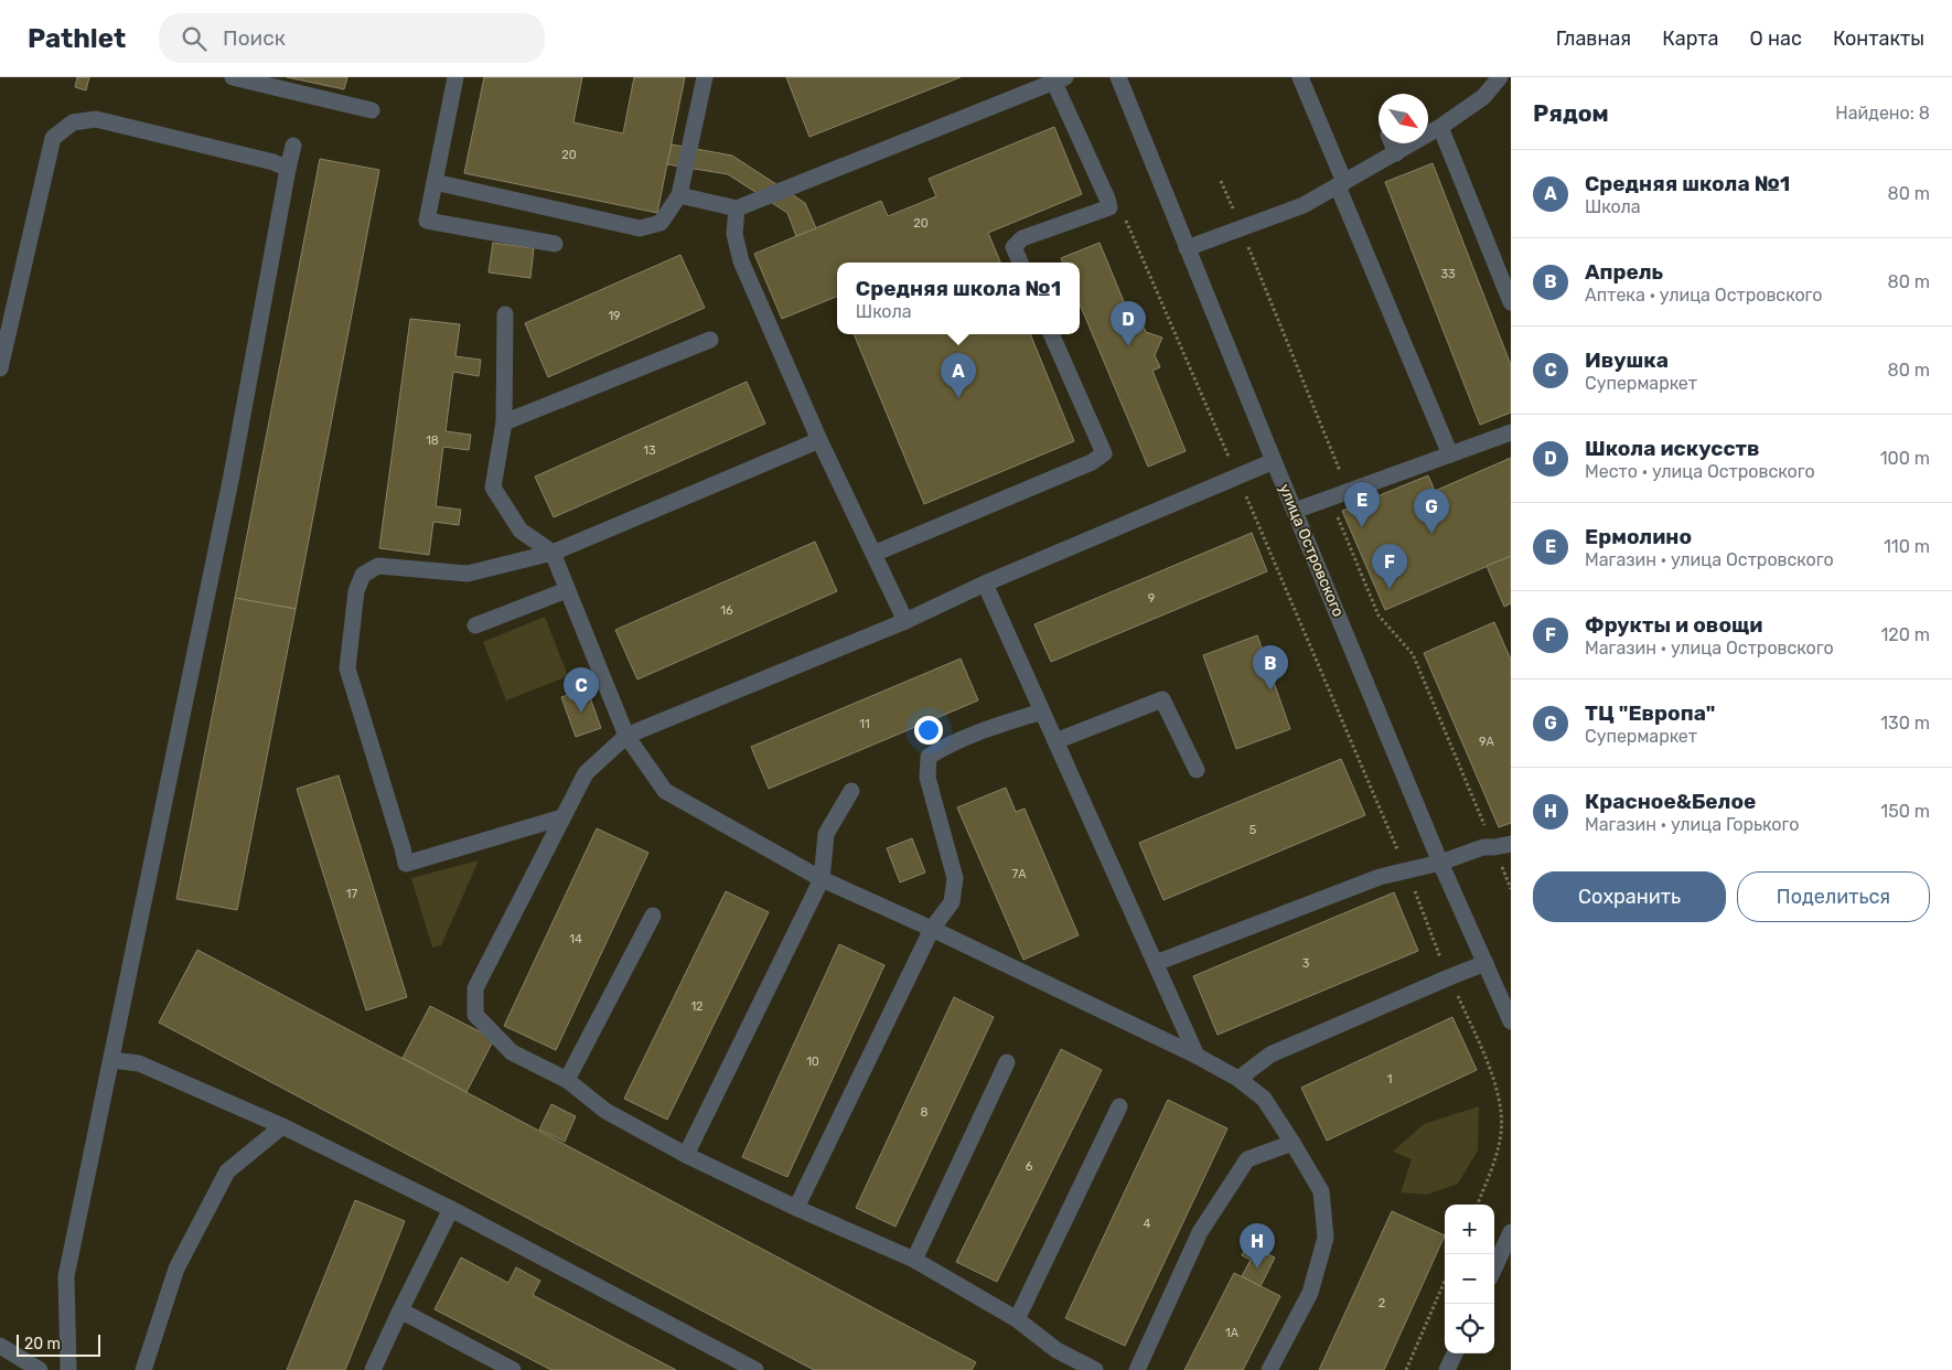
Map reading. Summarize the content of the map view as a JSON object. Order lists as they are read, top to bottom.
{
  "streets": {
    "street": ["улица Островского"]
  },
  "house_numbers": [
    "20",
    "20",
    "33",
    "19",
    "18",
    "13",
    "9",
    "16",
    "11",
    "9А",
    "5",
    "7А",
    "17",
    "14",
    "3",
    "12",
    "10",
    "1",
    "8",
    "6",
    "4",
    "2",
    "1А"
  ],
  "scale_bar": "20 m",
  "north": "bottom right",
  "page": {
    "header": "Pathlet",
    "search": "Поиск",
    "nav": [
      "Главная",
      "Карта",
      "О нас",
      "Контакты"
    ],
    "heading": ["Рядом", "Найдено: 8"],
    "list": [
      {
        "mark": "A",
        "name": "Средняя школа №1",
        "note": "Школа",
        "value": "80 m"
      },
      {
        "mark": "B",
        "name": "Апрель",
        "note": "Аптека · улица Островского",
        "value": "80 m"
      },
      {
        "mark": "C",
        "name": "Ивушка",
        "note": "Супермаркет",
        "value": "80 m"
      },
      {
        "mark": "D",
        "name": "Школа искусств",
        "note": "Место · улица Островского",
        "value": "100 m"
      },
      {
        "mark": "E",
        "name": "Ермолино",
        "note": "Магазин · улица Островского",
        "value": "110 m"
      },
      {
        "mark": "F",
        "name": "Фрукты и овощи",
        "note": "Магазин · улица Островского",
        "value": "120 m"
      },
      {
        "mark": "G",
        "name": "ТЦ \"Европа\"",
        "note": "Супермаркет",
        "value": "130 m"
      },
      {
        "mark": "H",
        "name": "Красное&Белое",
        "note": "Магазин · улица Горького",
        "value": "150 m"
      }
    ],
    "popup": ["Средняя школа №1", "Школа"],
    "pins": [
      "D",
      "A",
      "E",
      "G",
      "F",
      "B",
      "C",
      "H"
    ],
    "buttons": ["Сохранить", "Поделиться"],
    "map_buttons": ["+", "−"],
    "scale": "20 m"
  }
}
